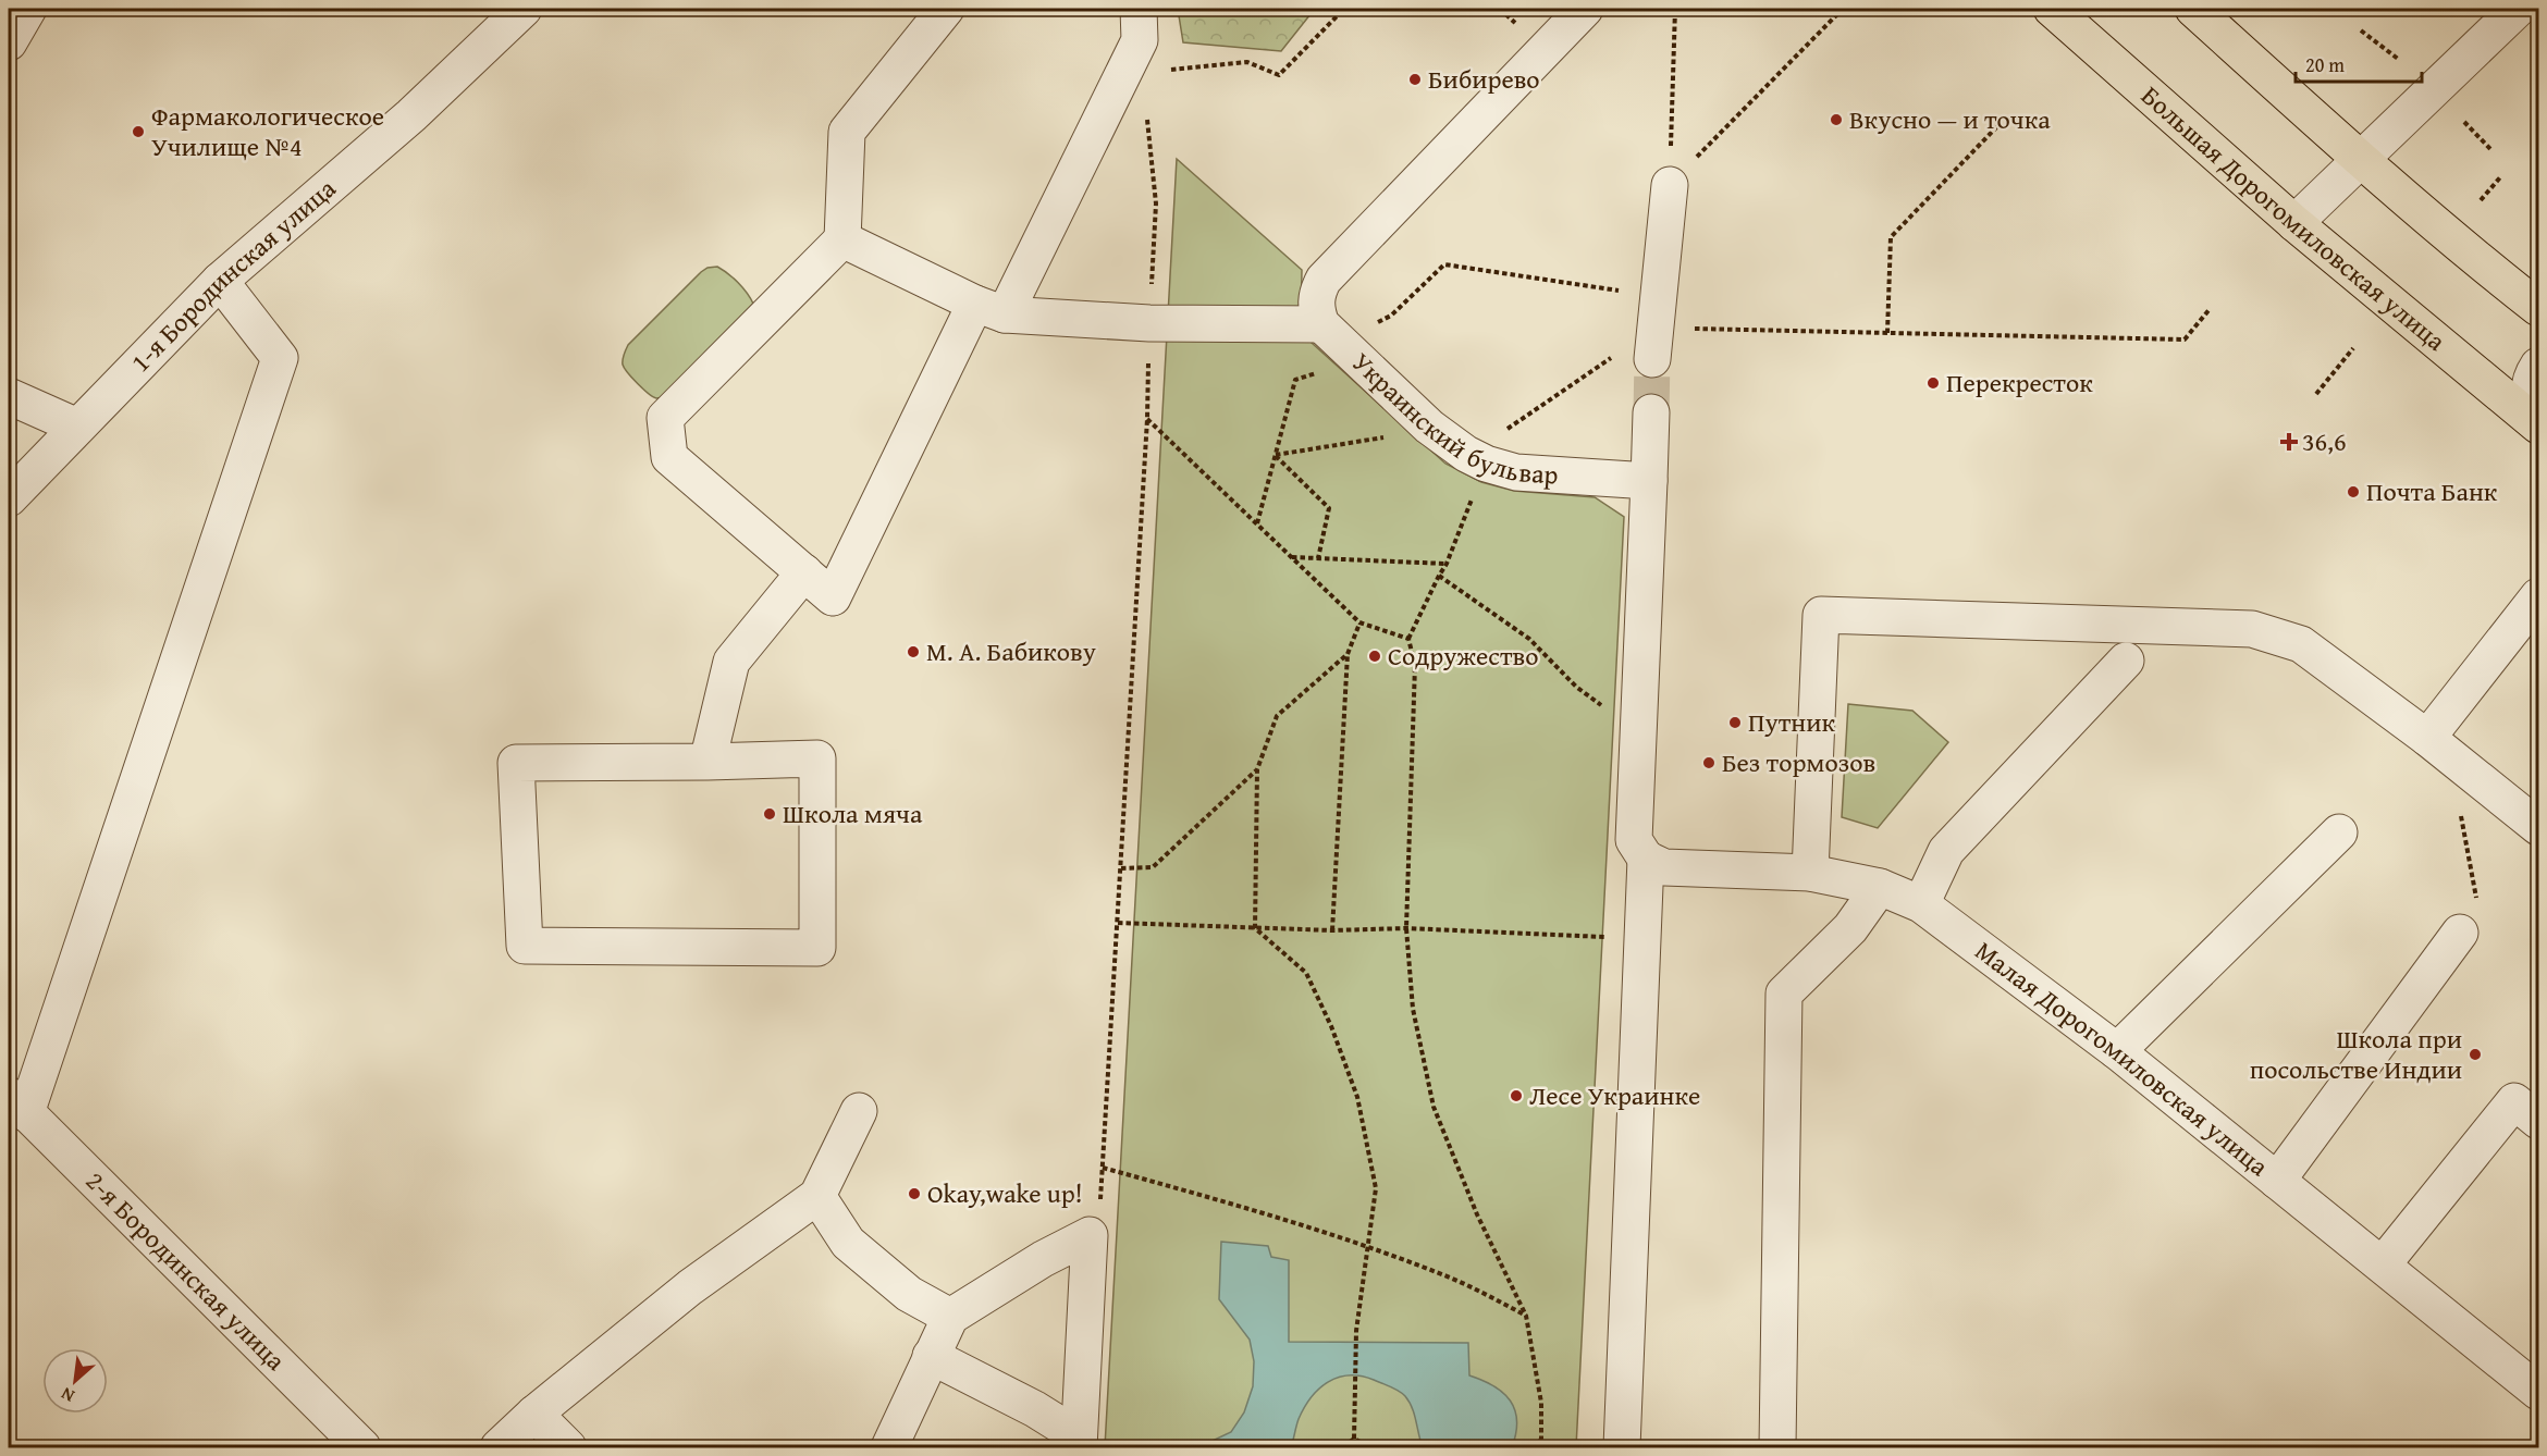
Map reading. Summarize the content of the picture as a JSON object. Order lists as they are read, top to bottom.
{
  "streets": {
    "main road": ["Большая Дорогомиловская улица"],
    "street": [
      "1-я Бородинская улица",
      "Украинский бульвар",
      "Малая Дорогомиловская улица",
      "2-я Бородинская улица"
    ]
  },
  "places": {
    "other": [
      "Бибирево",
      "Вкусно — и точка",
      "Фармакологическое Училище №4",
      "Перекресток",
      "Почта Банк",
      "М. А. Бабикову",
      "Содружество",
      "Путник",
      "Без тормозов",
      "Школа мяча",
      "Школа при посольстве Индии",
      "Лесе Украинке",
      "Okay,wake up!"
    ],
    "health": ["36,6"]
  },
  "scale_bar": "20 m",
  "north": "bottom left"
}
